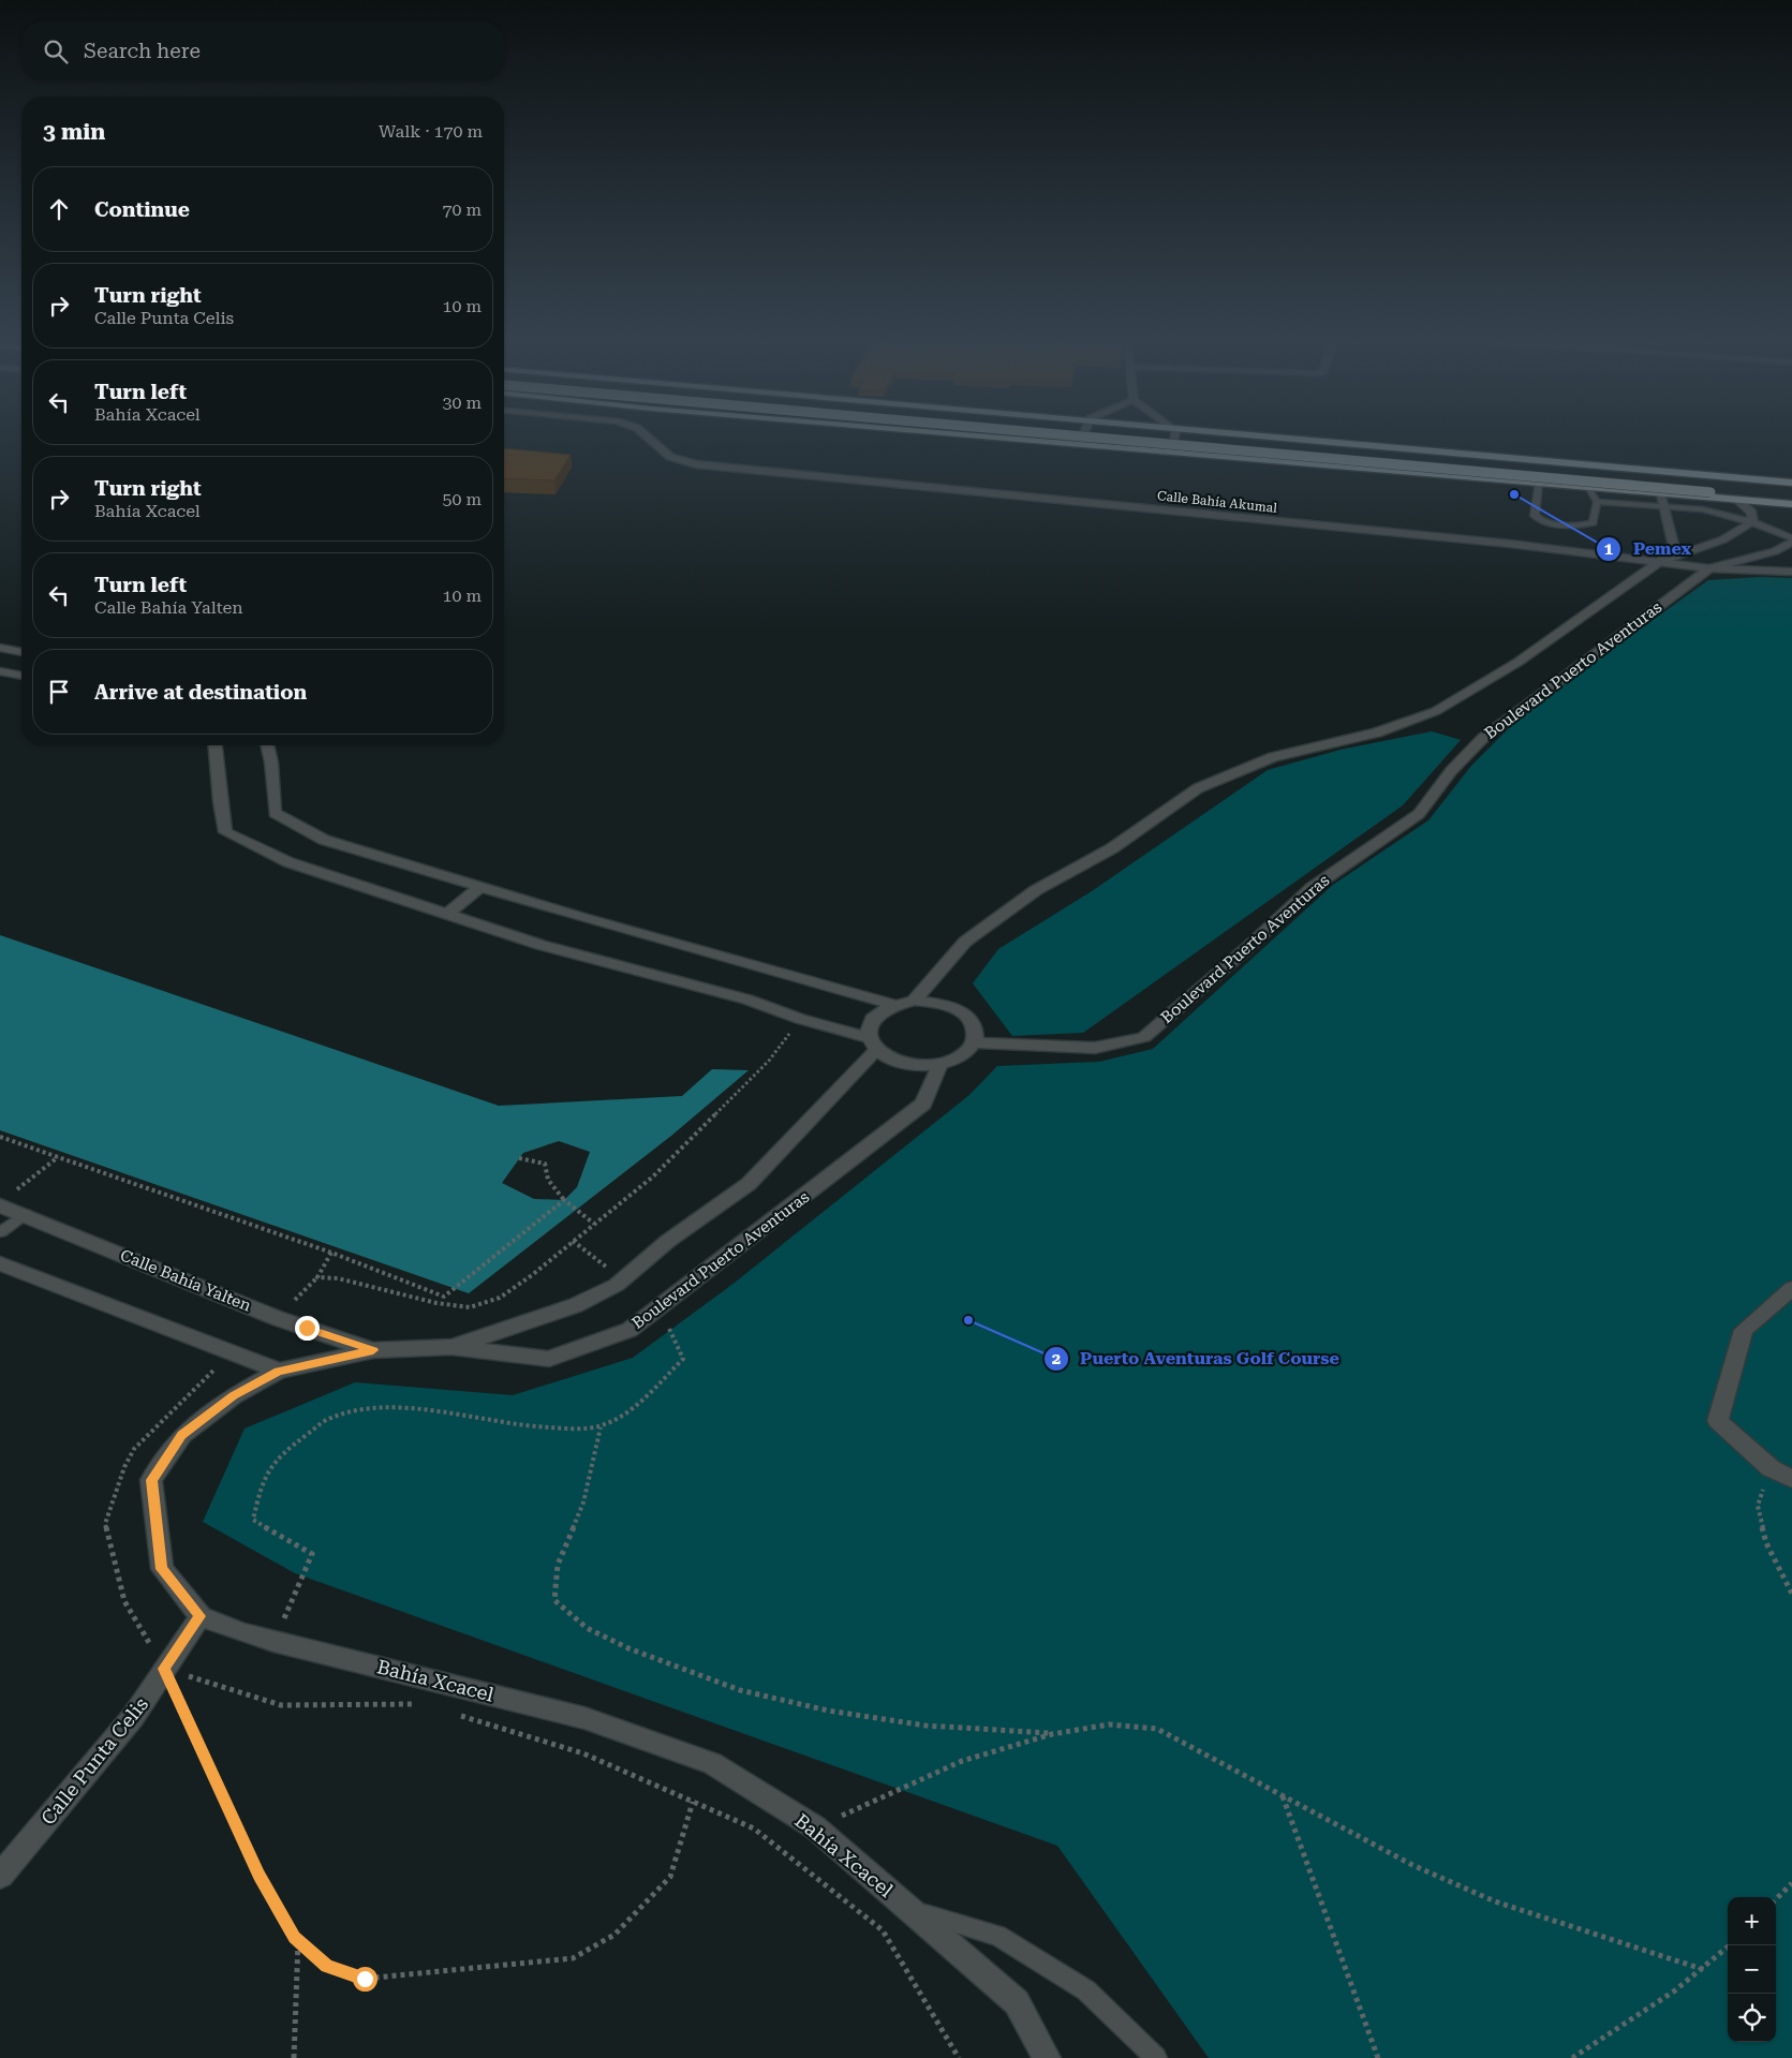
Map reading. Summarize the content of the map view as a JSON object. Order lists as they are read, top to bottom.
{
  "streets": {
    "street": [
      "Calle Bahía Akumal",
      "Boulevard Puerto Aventuras",
      "Calle Bahía Yalten",
      "Bahía Xcacel",
      "Calle Punta Celis"
    ]
  },
  "crossings": [
    ["Calle Bahía Akumal", "Boulevard Puerto Aventuras"],
    ["Bahía Xcacel", "Calle Punta Celis"]
  ],
  "places": ["Pemex", "Puerto Aventuras Golf Course"],
  "page": {
    "search": "Search here",
    "heading": ["3 min", "Walk · 170 m"],
    "list": [
      ["Continue", "70 m"],
      ["Turn right", "Calle Punta Celis", "10 m"],
      ["Turn left", "Bahía Xcacel", "30 m"],
      ["Turn right", "Bahía Xcacel", "50 m"],
      ["Turn left", "Calle Bahía Yalten", "10 m"],
      "Arrive at destination"
    ],
    "map_buttons": ["+", "−"]
  }
}
